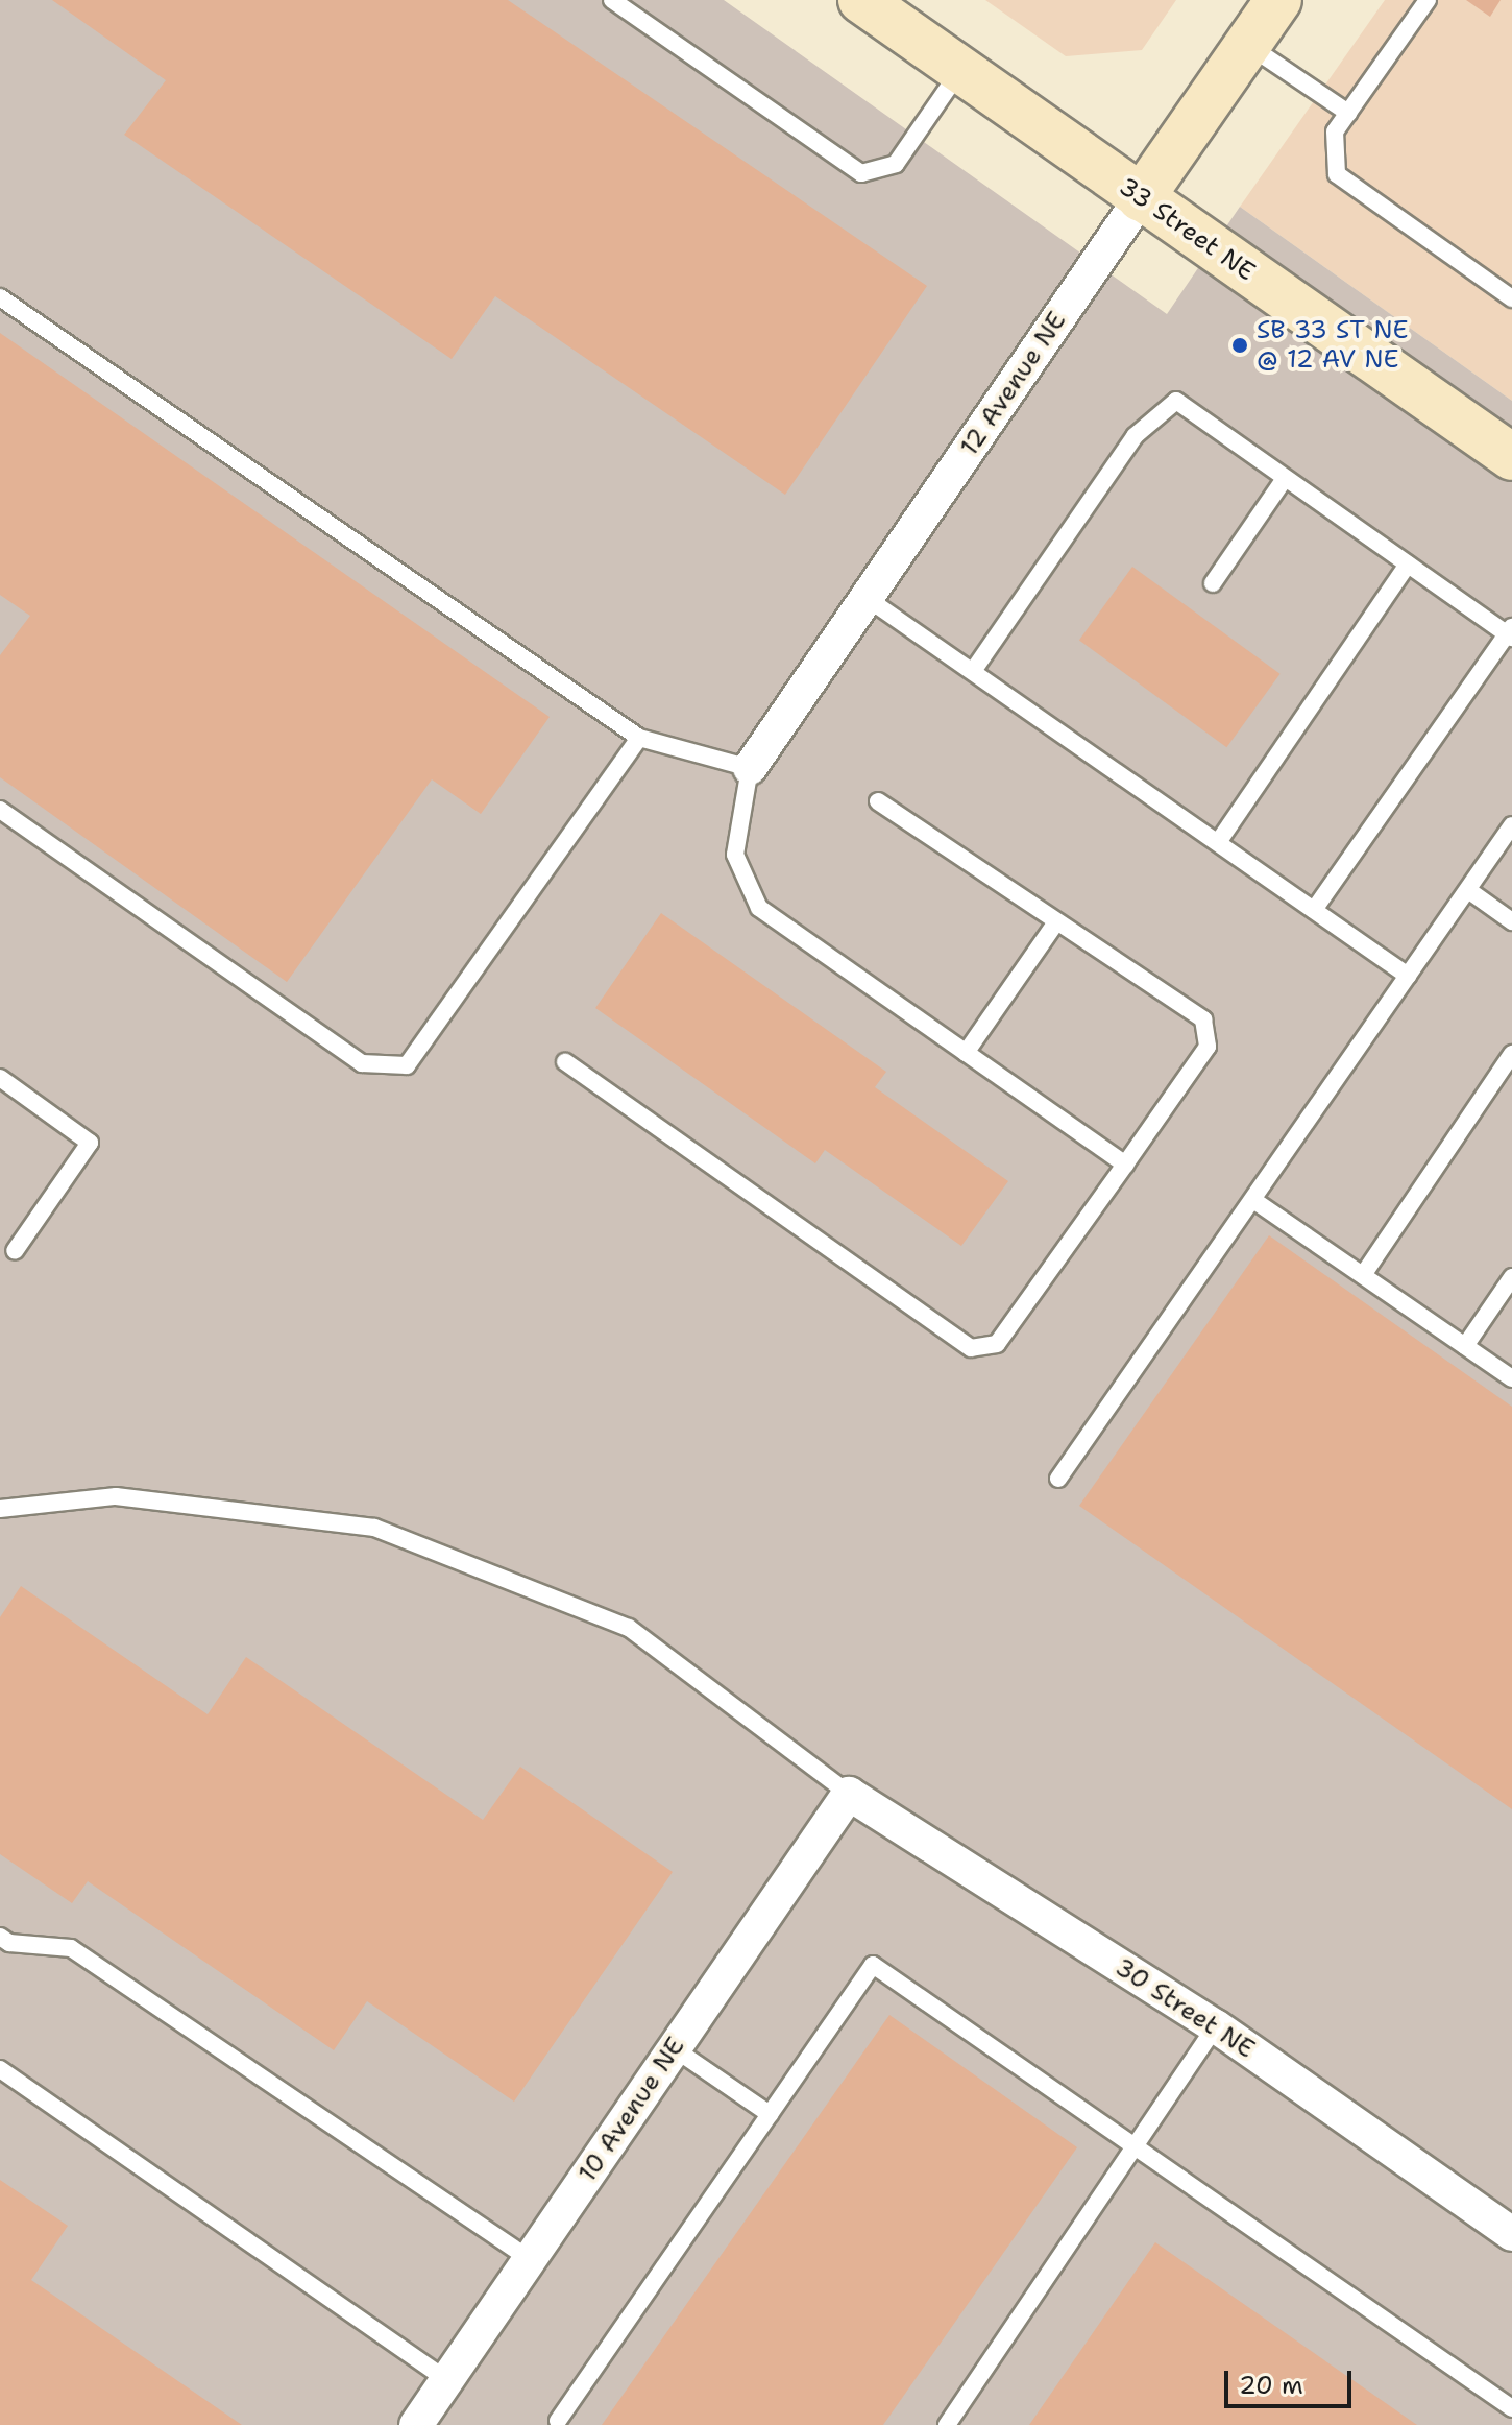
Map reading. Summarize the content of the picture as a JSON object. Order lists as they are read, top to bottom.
{
  "streets": {
    "street": [
      "33 Street NE",
      "12 Avenue NE",
      "30 Street NE",
      "10 Avenue NE"
    ]
  },
  "crossings": [
    ["33 Street NE", "12 Avenue NE"],
    ["30 Street NE", "10 Avenue NE"]
  ],
  "places": ["SB 33 ST NE @ 12 AV NE"],
  "scale_bar": "20 m"
}
